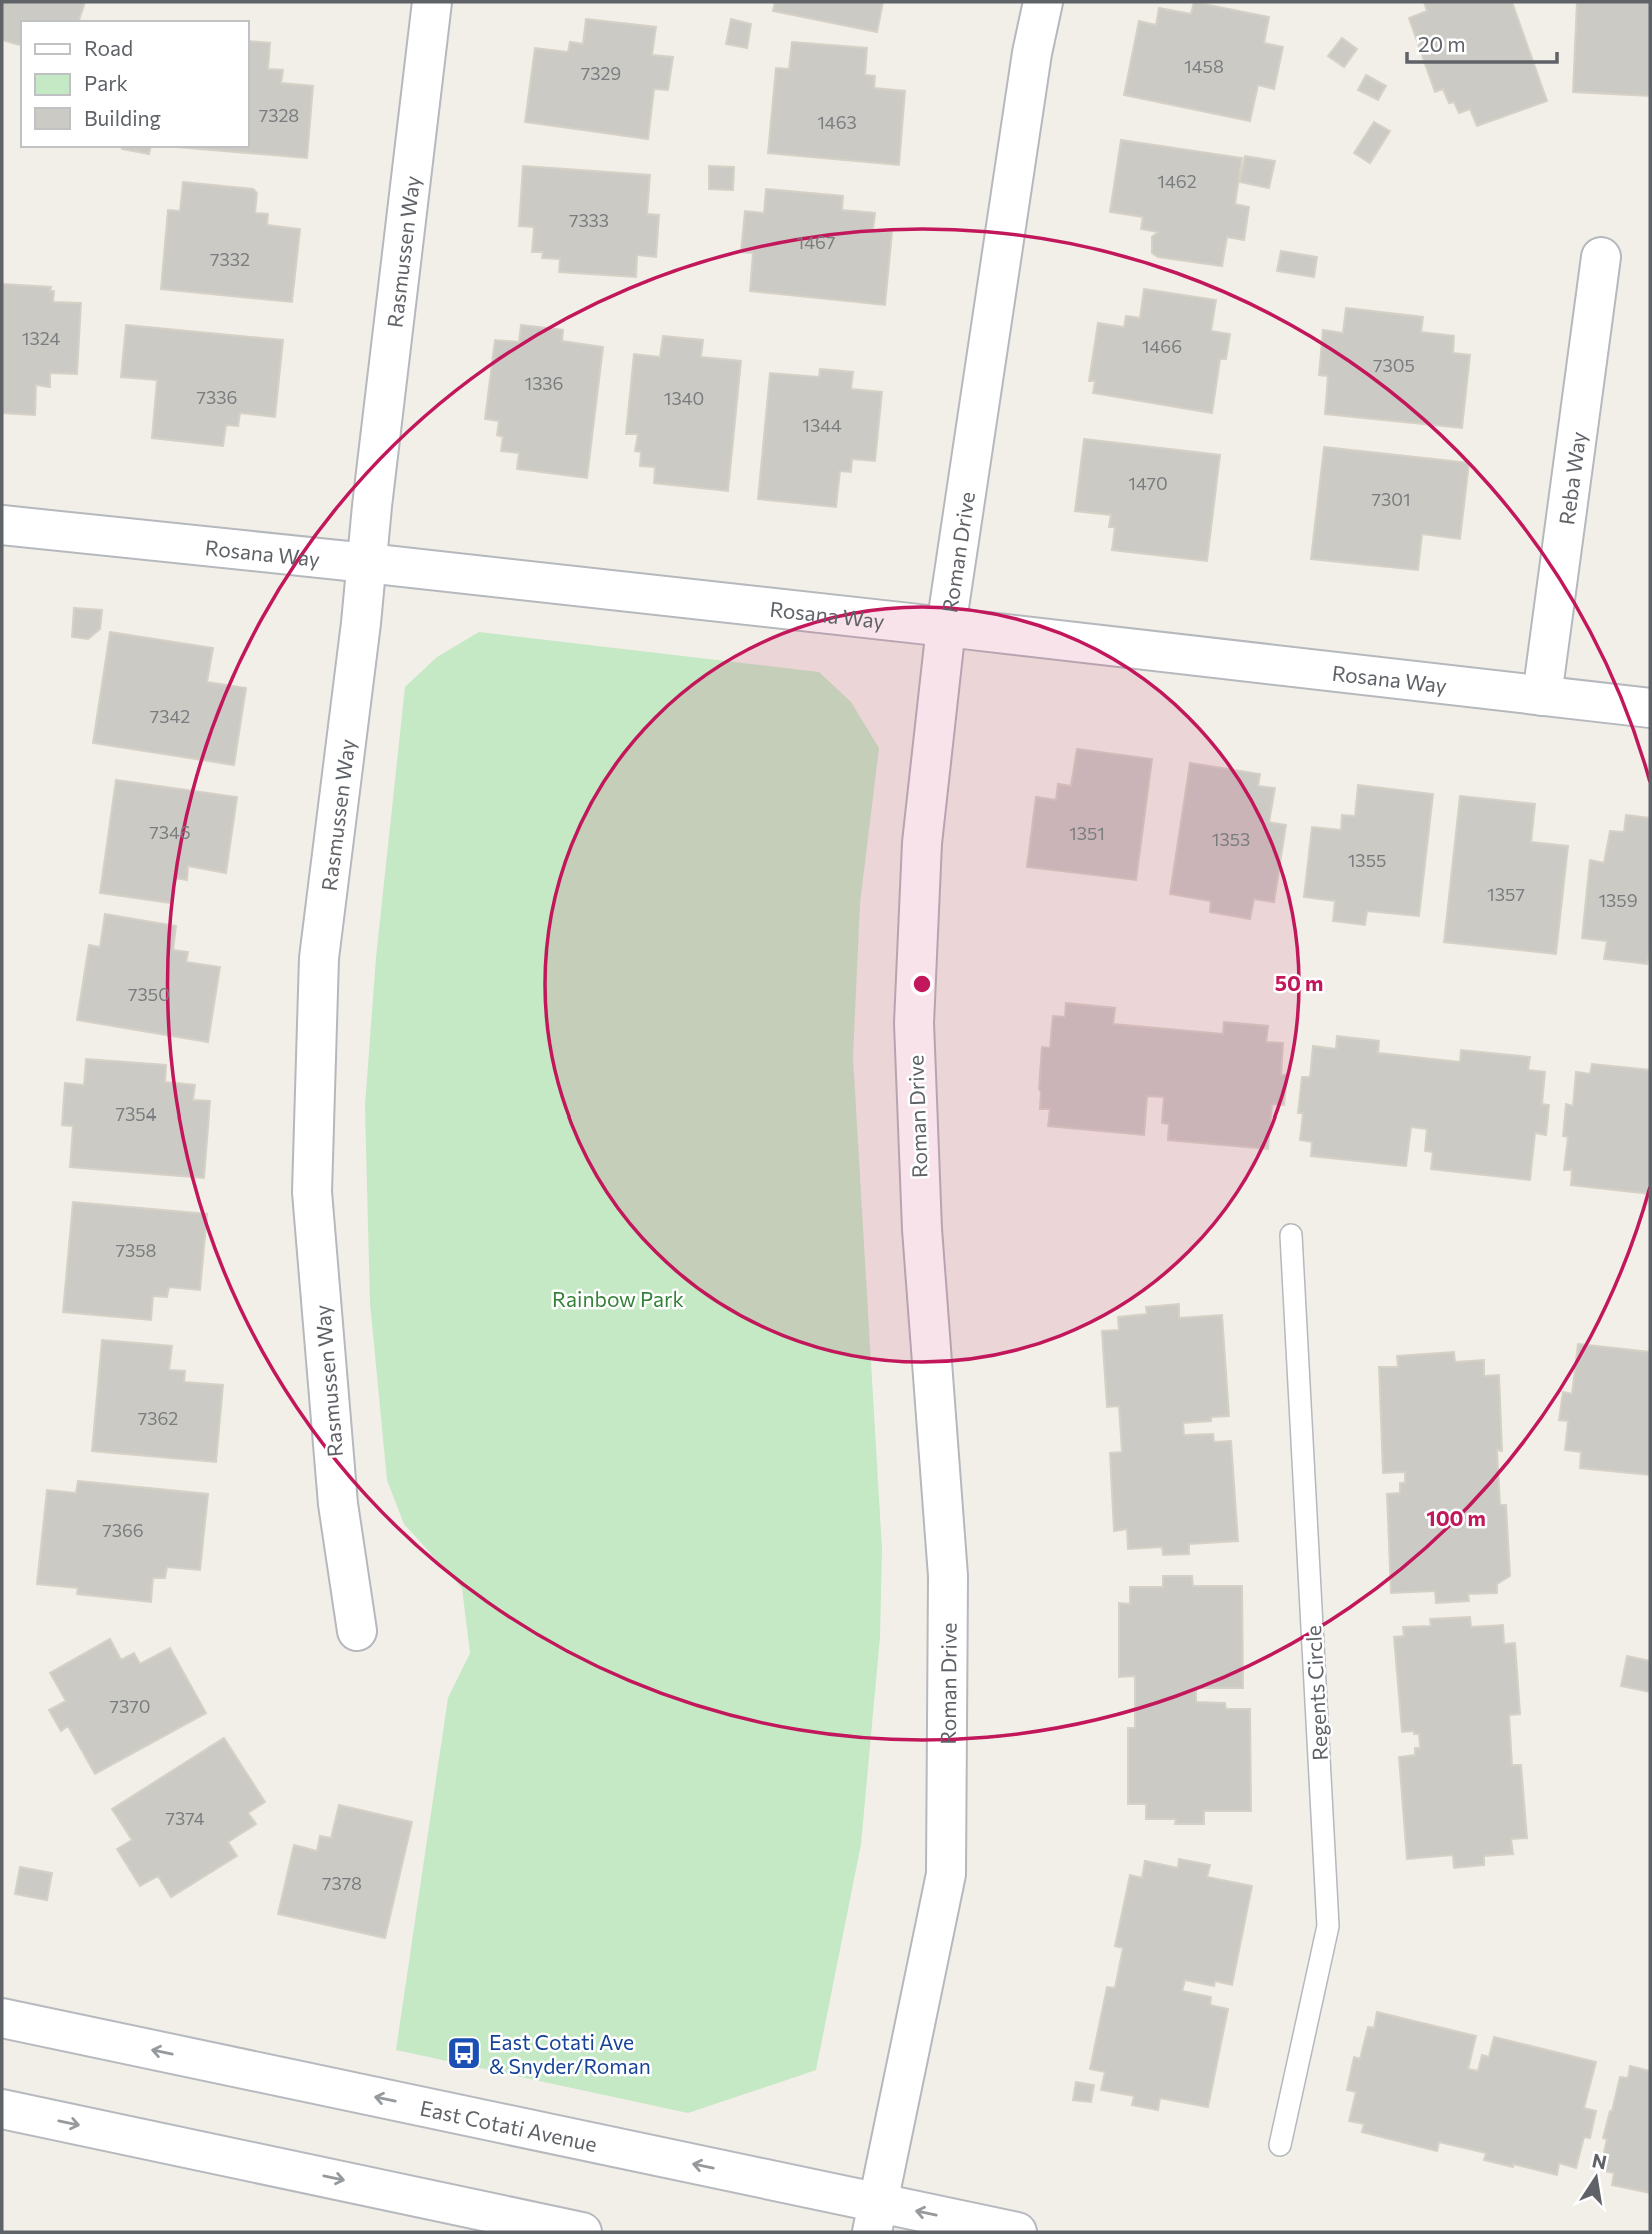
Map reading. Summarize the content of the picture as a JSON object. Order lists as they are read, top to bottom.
{
  "streets": {
    "street": [
      "Rasmussen Way",
      "Reba Way",
      "Rosana Way",
      "Roman Drive",
      "East Cotati Avenue"
    ],
    "lane": ["Regents Circle"]
  },
  "crossings": [
    ["Rasmussen Way", "Rosana Way"],
    ["Reba Way", "Rosana Way"],
    ["Rosana Way", "Roman Drive"],
    ["Roman Drive", "East Cotati Avenue"]
  ],
  "parks": ["Rainbow Park"],
  "places": {
    "bus stop": ["East Cotati Ave & Snyder/Roman"]
  },
  "house_numbers": [
    "1458",
    "7329",
    "7328",
    "1463",
    "1462",
    "7333",
    "1467",
    "7332",
    "1324",
    "1466",
    "7305",
    "1336",
    "7336",
    "1340",
    "1344",
    "1470",
    "7301",
    "7342",
    "7346",
    "1351",
    "1353",
    "1355",
    "1357",
    "1359",
    "7350",
    "7354",
    "7358",
    "7362",
    "7366",
    "7370",
    "7374",
    "7378"
  ],
  "legend": ["Road", "Park", "Building"],
  "scale_bar": "20 m",
  "north": "top",
  "rings": ["50 m", "100 m"]
}
